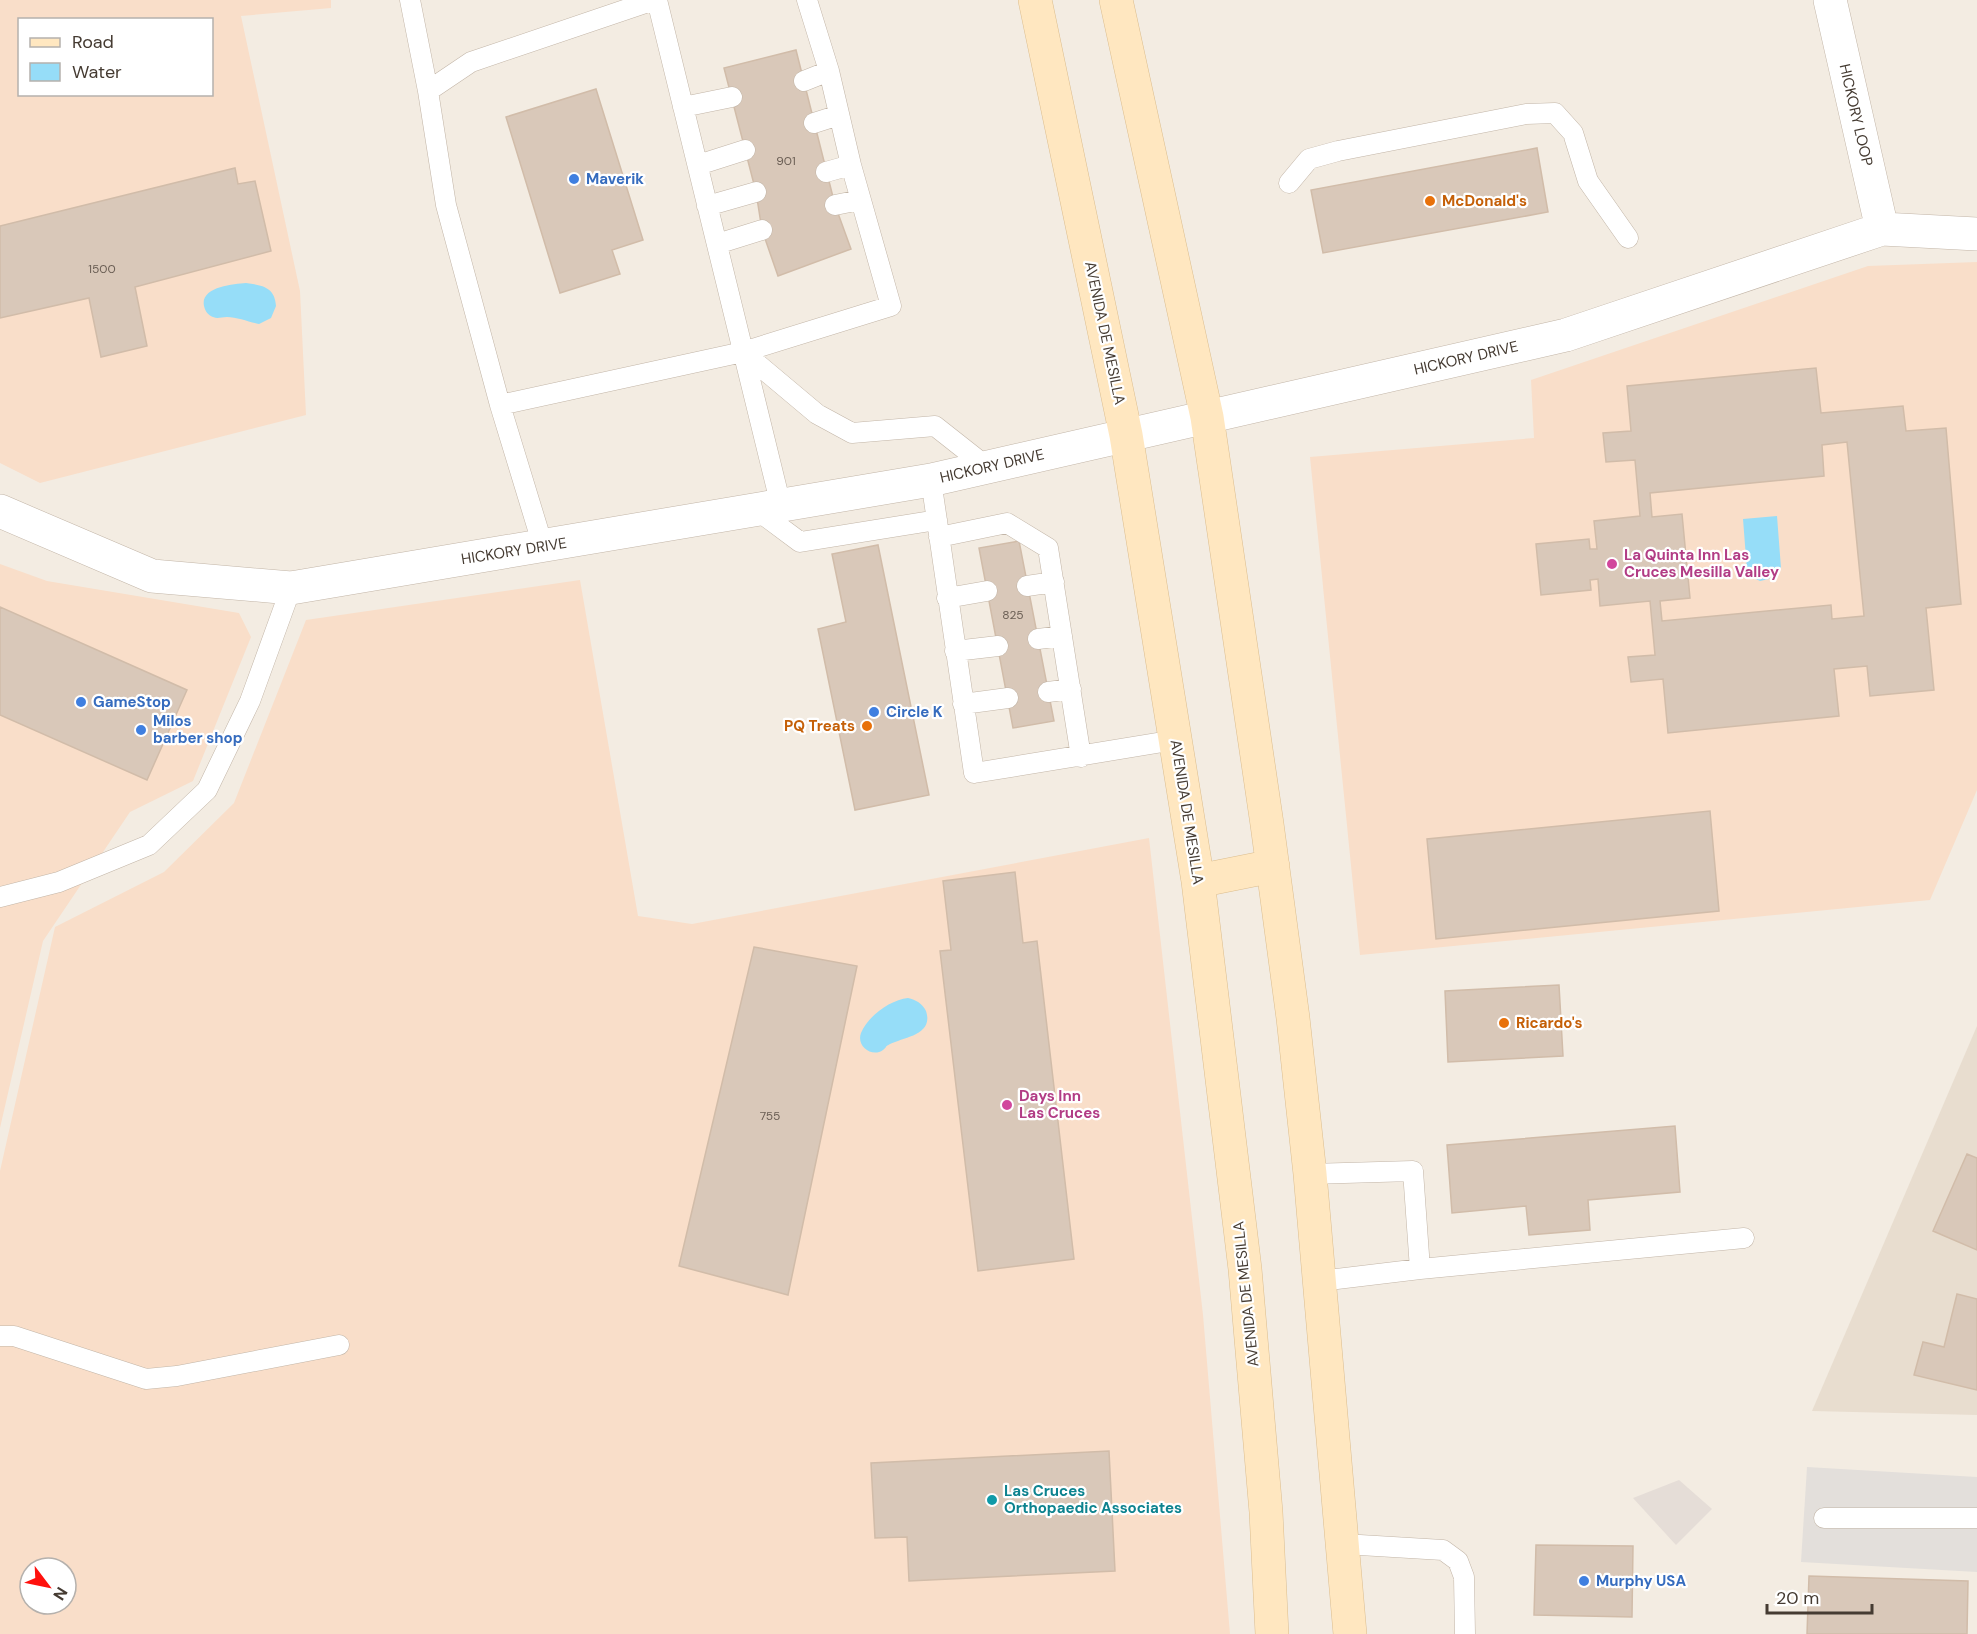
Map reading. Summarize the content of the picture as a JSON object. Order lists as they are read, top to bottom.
{
  "streets": {
    "main road": ["AVENIDA DE MESILLA"],
    "street": ["HICKORY LOOP", "HICKORY DRIVE"]
  },
  "crossings": [
    ["HICKORY LOOP", "HICKORY DRIVE"],
    ["AVENIDA DE MESILLA", "HICKORY DRIVE"]
  ],
  "places": [
    "Maverik",
    "McDonald's",
    "La Quinta Inn Las Cruces Mesilla Valley",
    "GameStop",
    "Circle K",
    "PQ Treats",
    "Milos barber shop",
    "Ricardo's",
    "Days Inn Las Cruces",
    "Las Cruces Orthopaedic Associates",
    "Murphy USA"
  ],
  "house_numbers": [
    "901",
    "1500",
    "825",
    "755"
  ],
  "legend": ["Road", "Water"],
  "scale_bar": "20 m",
  "north": "bottom right"
}
